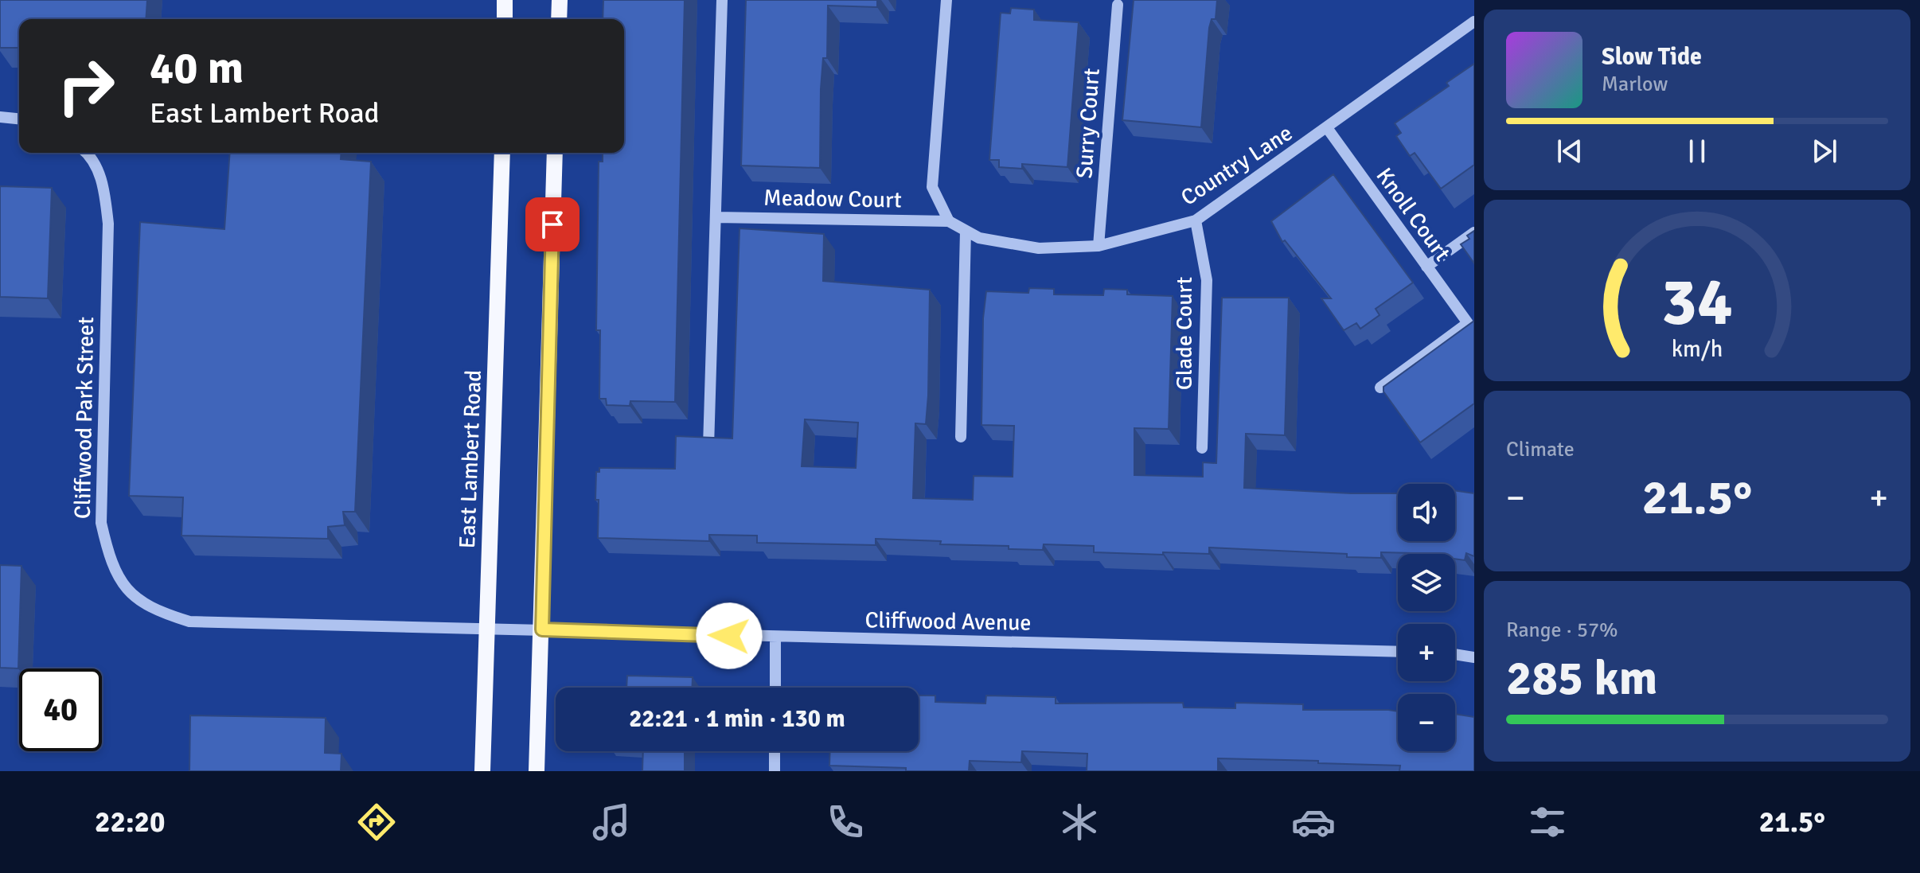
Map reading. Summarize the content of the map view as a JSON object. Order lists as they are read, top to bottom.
{
  "streets": {
    "main road": ["East Lambert Road"],
    "street": [
      "Surry Court",
      "Country Lane",
      "Meadow Court",
      "Knoll Court",
      "Glade Court",
      "Cliffwood Park Street",
      "Cliffwood Avenue"
    ]
  },
  "crossings": [
    ["Surry Court", "Country Lane"],
    ["Country Lane", "Meadow Court"],
    ["Country Lane", "Knoll Court"],
    ["Country Lane", "Glade Court"],
    ["Cliffwood Park Street", "East Lambert Road"],
    ["Cliffwood Park Street", "Cliffwood Avenue"],
    ["East Lambert Road", "Cliffwood Avenue"]
  ],
  "page": {
    "turn": ["40 m", "East Lambert Road"],
    "song": ["Slow Tide", "Marlow"],
    "tile": [
      "Climate",
      ["Range · 57%", "285 km"]
    ],
    "heat": ["−", "21.5°", "+"],
    "map_buttons": ["+", "−"],
    "limit": "40",
    "trip": "22:21 · 1 min · 130 m",
    "tabs": ["22:20", "21.5°"],
    "gauge": ["34", "km/h"]
  }
}
